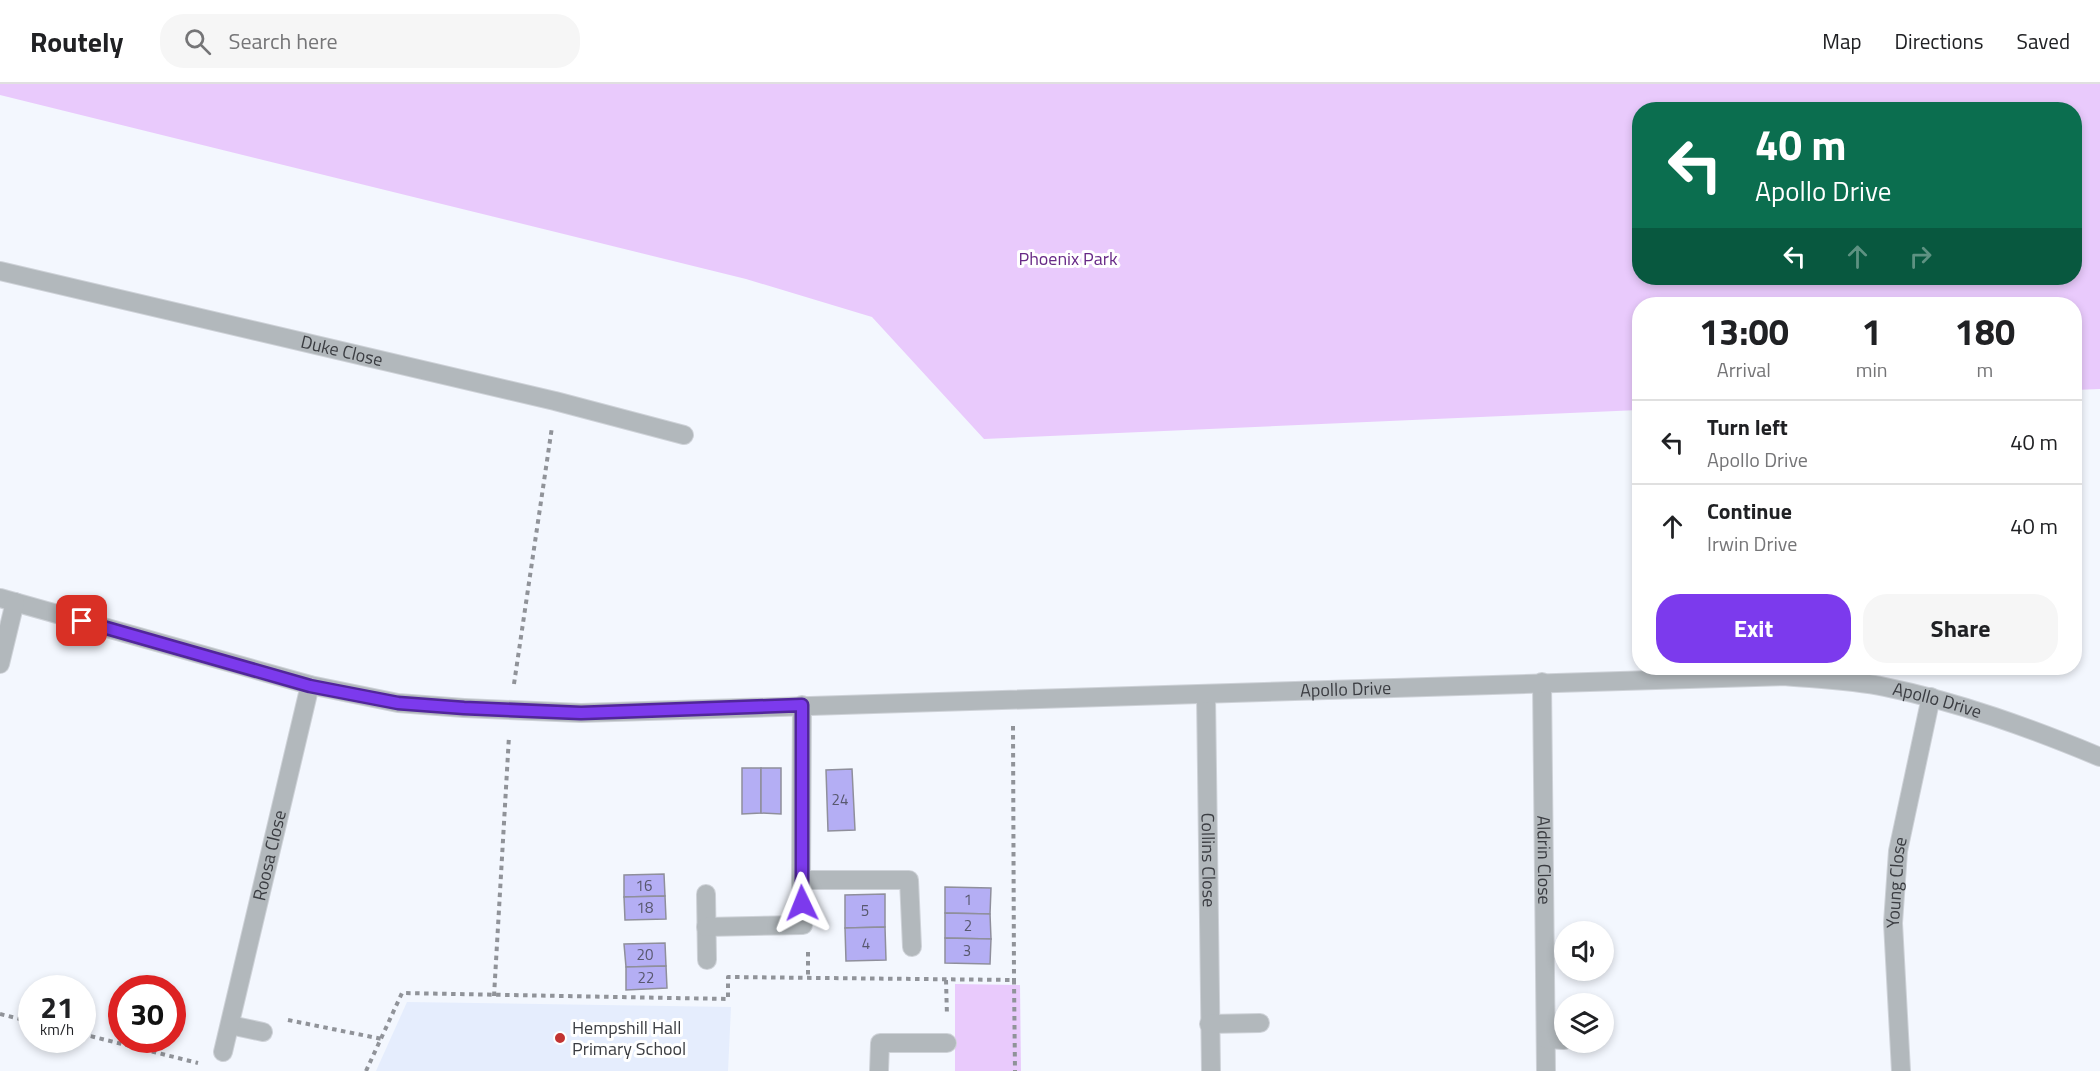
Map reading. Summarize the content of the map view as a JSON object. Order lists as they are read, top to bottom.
{
  "streets": {
    "street": [
      "Duke Close",
      "Apollo Drive",
      "Roosa Close",
      "Collins Close",
      "Aldrin Close",
      "Young Close"
    ]
  },
  "crossings": [
    ["Apollo Drive", "Roosa Close"],
    ["Apollo Drive", "Collins Close"],
    ["Apollo Drive", "Aldrin Close"],
    ["Apollo Drive", "Young Close"]
  ],
  "parks": ["Phoenix Park"],
  "places": ["Hempshill Hall Primary School"],
  "house_numbers": [
    "24",
    "16",
    "1",
    "18",
    "5",
    "2",
    "4",
    "3",
    "20",
    "22"
  ],
  "page": {
    "header": "Routely",
    "search": "Search here",
    "nav": ["Map", "Directions", "Saved"],
    "turn": ["40 m", "Apollo Drive"],
    "eta": [
      "13:00",
      "Arrival",
      "1",
      "min",
      "180",
      "m"
    ],
    "list": [
      {
        "name": "Turn left",
        "note": "Apollo Drive",
        "value": "40 m"
      },
      {
        "name": "Continue",
        "note": "Irwin Drive",
        "value": "40 m"
      }
    ],
    "buttons": ["Exit", "Share"],
    "speed": "21 km/h",
    "limit": "30"
  }
}
